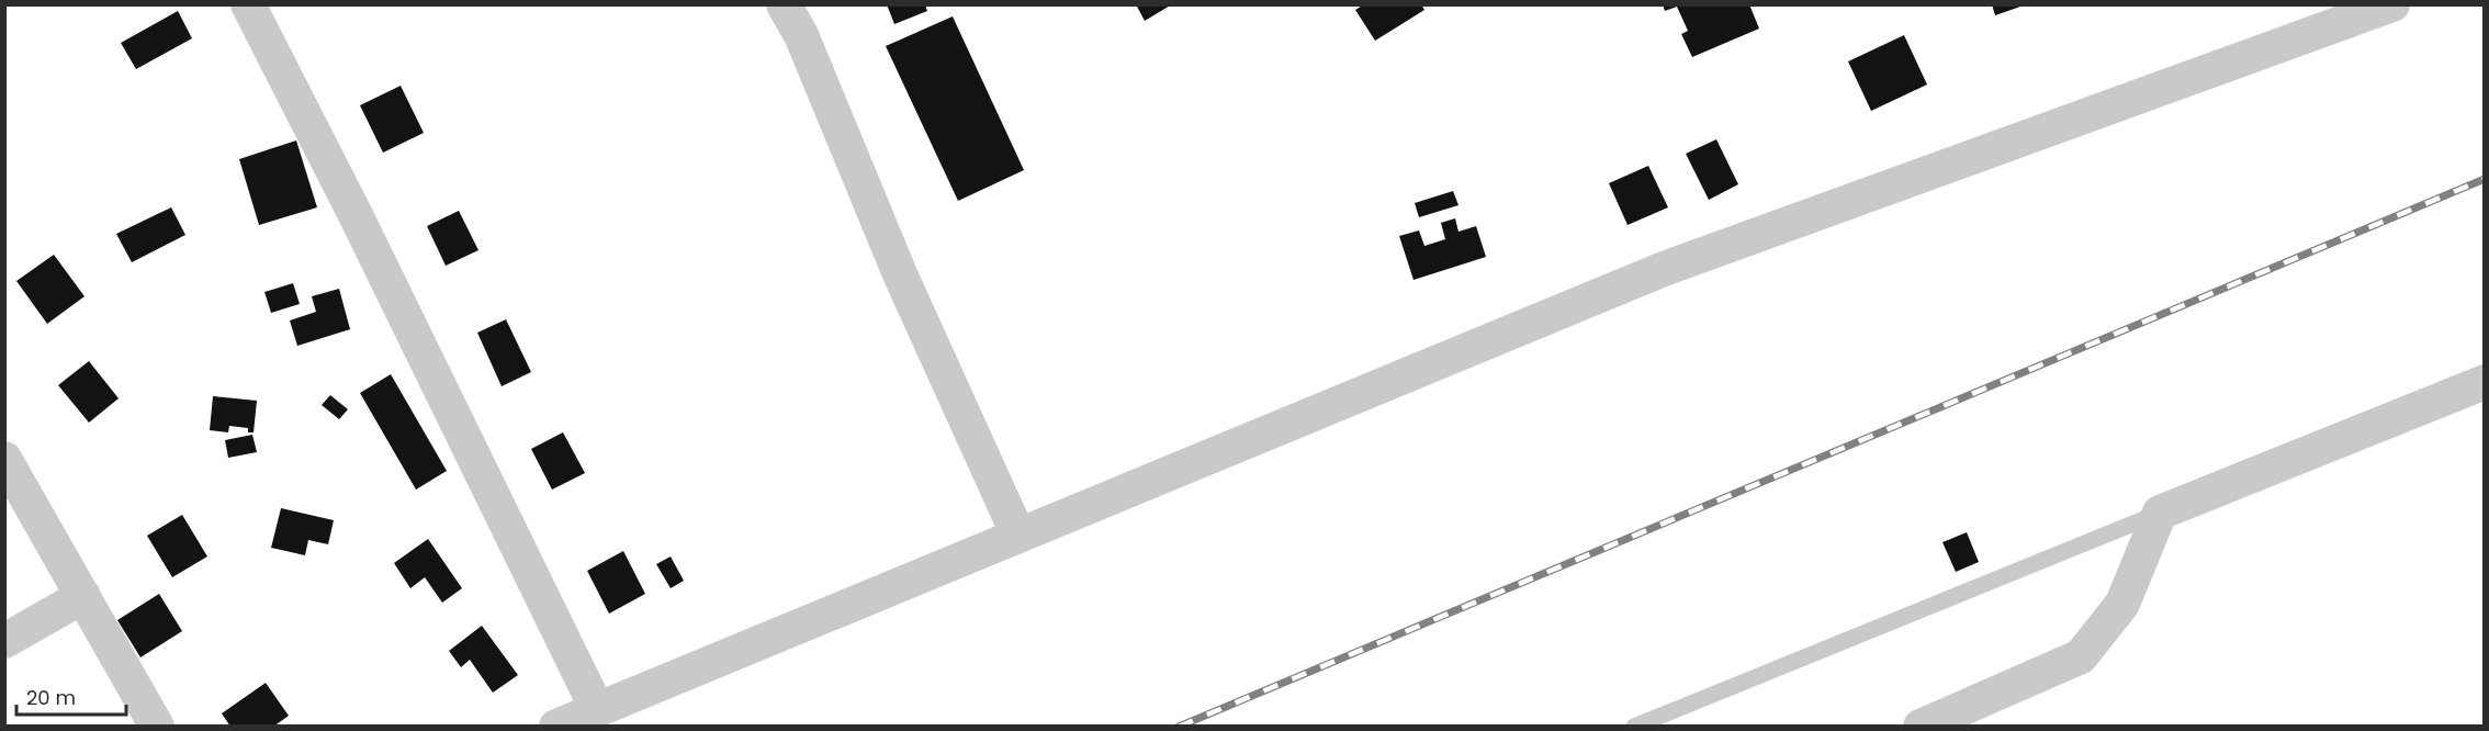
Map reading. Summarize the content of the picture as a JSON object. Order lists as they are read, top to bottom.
{
  "scale_bar": "20 m"
}
